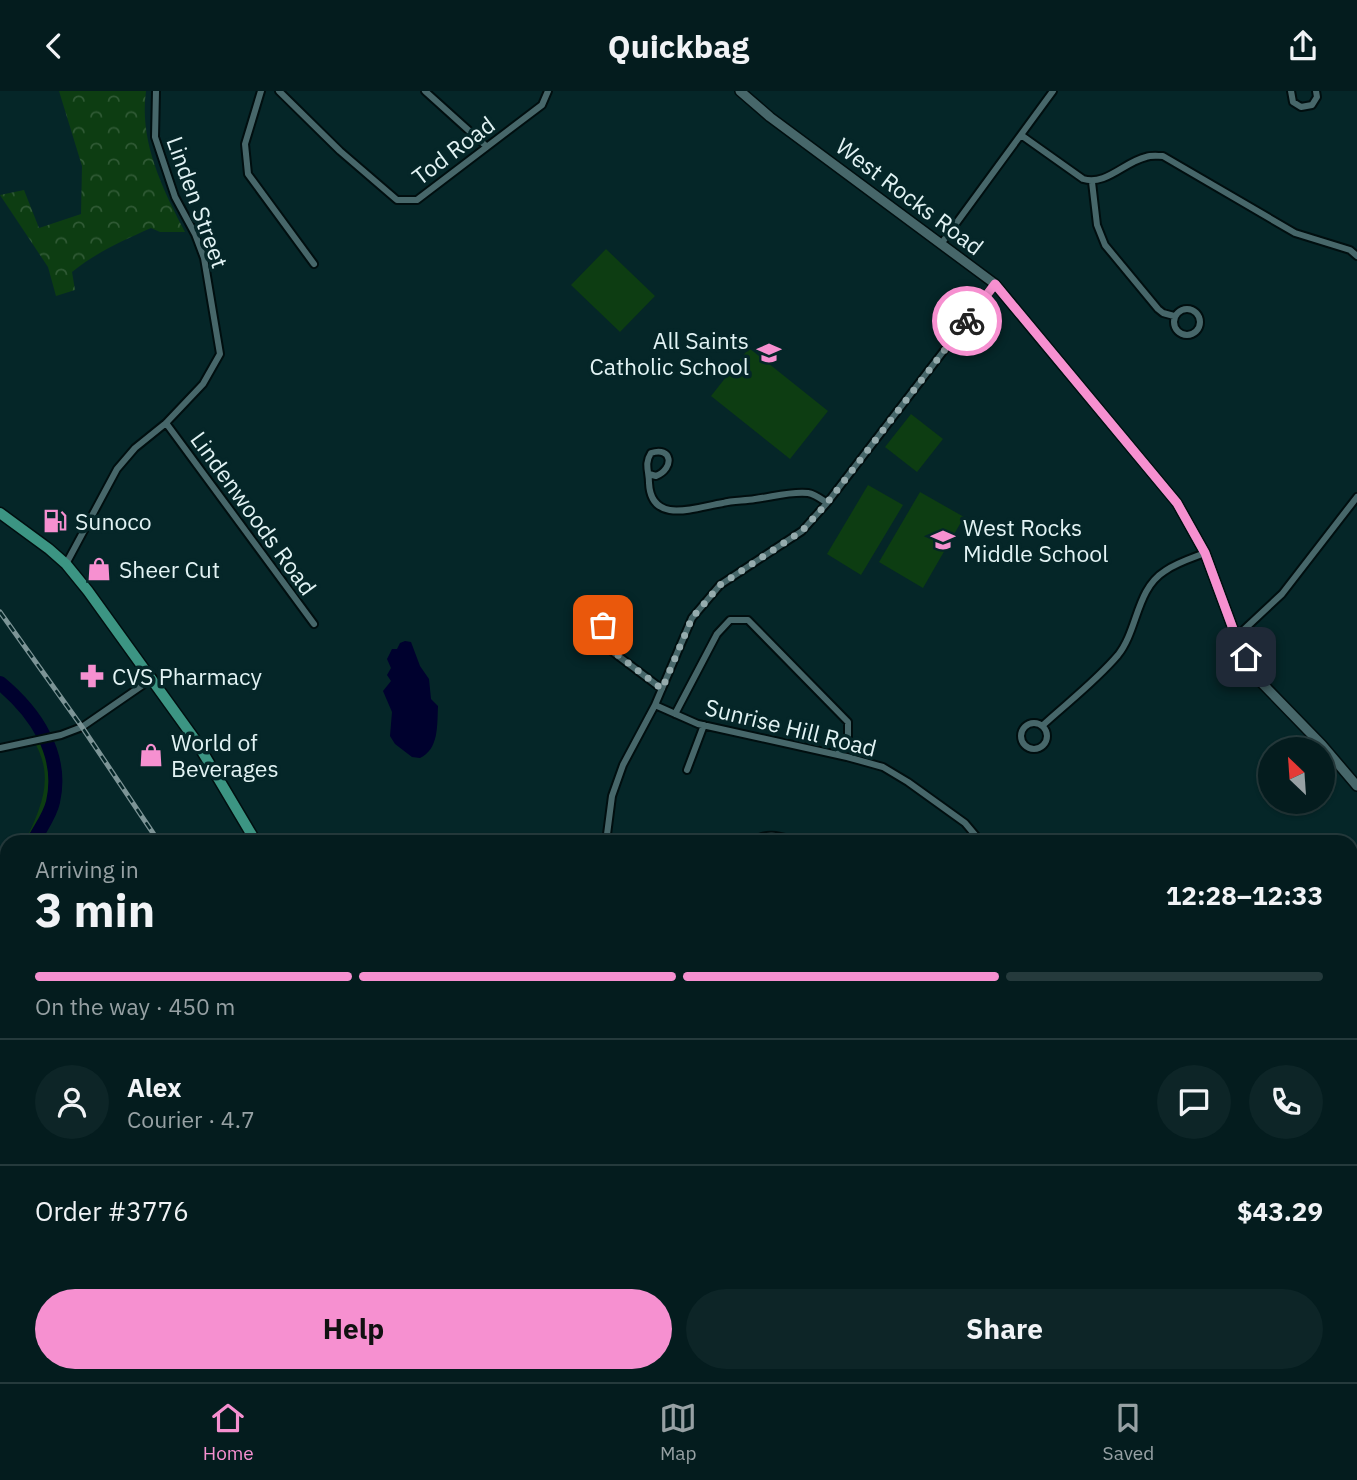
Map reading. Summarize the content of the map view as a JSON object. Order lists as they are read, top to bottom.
{
  "streets": {
    "main road": ["West Rocks Road"],
    "street": [
      "Tod Road",
      "Linden Street",
      "Lindenwoods Road",
      "Sunrise Hill Road"
    ]
  },
  "crossings": [
    ["Linden Street", "Lindenwoods Road"]
  ],
  "places": {
    "school or university": ["All Saints Catholic School", "West Rocks Middle School"],
    "fuel station": ["Sunoco"],
    "shop": ["Sheer Cut", "World of Beverages"],
    "pharmacy": ["CVS Pharmacy"]
  },
  "north": "top left",
  "page": {
    "header": "Quickbag",
    "heading": ["3 min", "Arriving in", "12:28–12:33"],
    "panel": [
      "Alex",
      "Courier · 4.7",
      "Order #3776",
      "$43.29"
    ],
    "bar": "On the way · 450 m",
    "buttons": ["Help", "Share"],
    "tabs": ["Home", "Map", "Saved"]
  }
}
